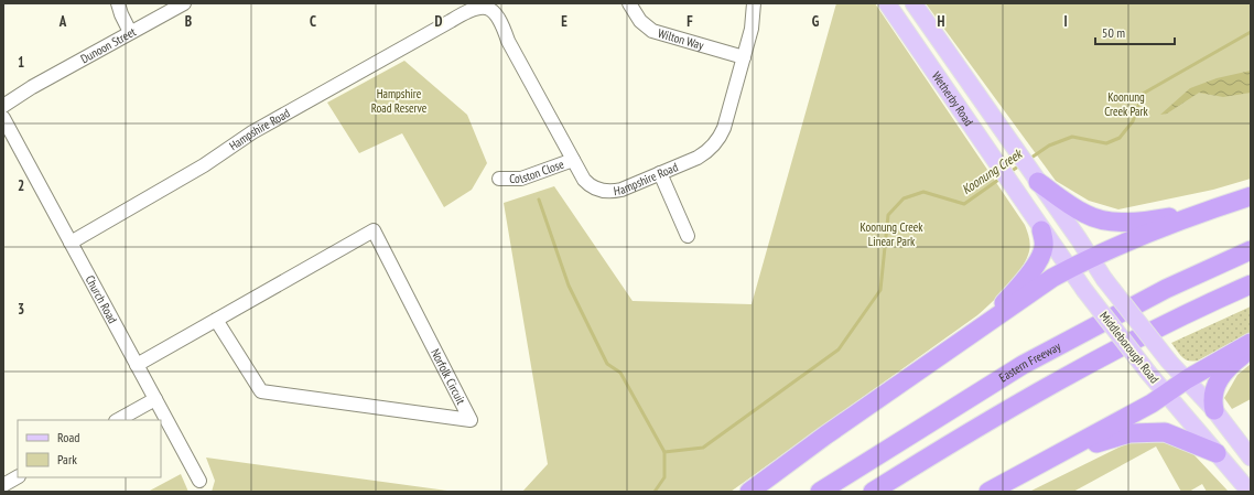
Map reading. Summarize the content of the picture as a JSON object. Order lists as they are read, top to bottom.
{
  "streets": {
    "highway": ["Eastern Freeway"],
    "main road": ["Wetherby Road", "Middleborough Road"],
    "street": [
      "Wilton Way",
      "Dunoon Street",
      "Hampshire Road",
      "Colston Close",
      "Church Road",
      "Norfolk Circuit"
    ]
  },
  "crossings": [
    ["Wilton Way", "Hampshire Road"],
    ["Wetherby Road", "Middleborough Road"],
    ["Hampshire Road", "Colston Close"],
    ["Hampshire Road", "Church Road"],
    ["Church Road", "Norfolk Circuit"]
  ],
  "water": ["Koonung Creek"],
  "parks": ["Hampshire Road Reserve", "Koonung Creek Park", "Koonung Creek Linear Park"],
  "legend": ["Road", "Park"],
  "scale_bar": "50 m",
  "grid": {
    "columns": [
      "A",
      "B",
      "C",
      "D",
      "E",
      "F",
      "G",
      "H",
      "I"
    ],
    "rows": ["1", "2", "3"]
  }
}
